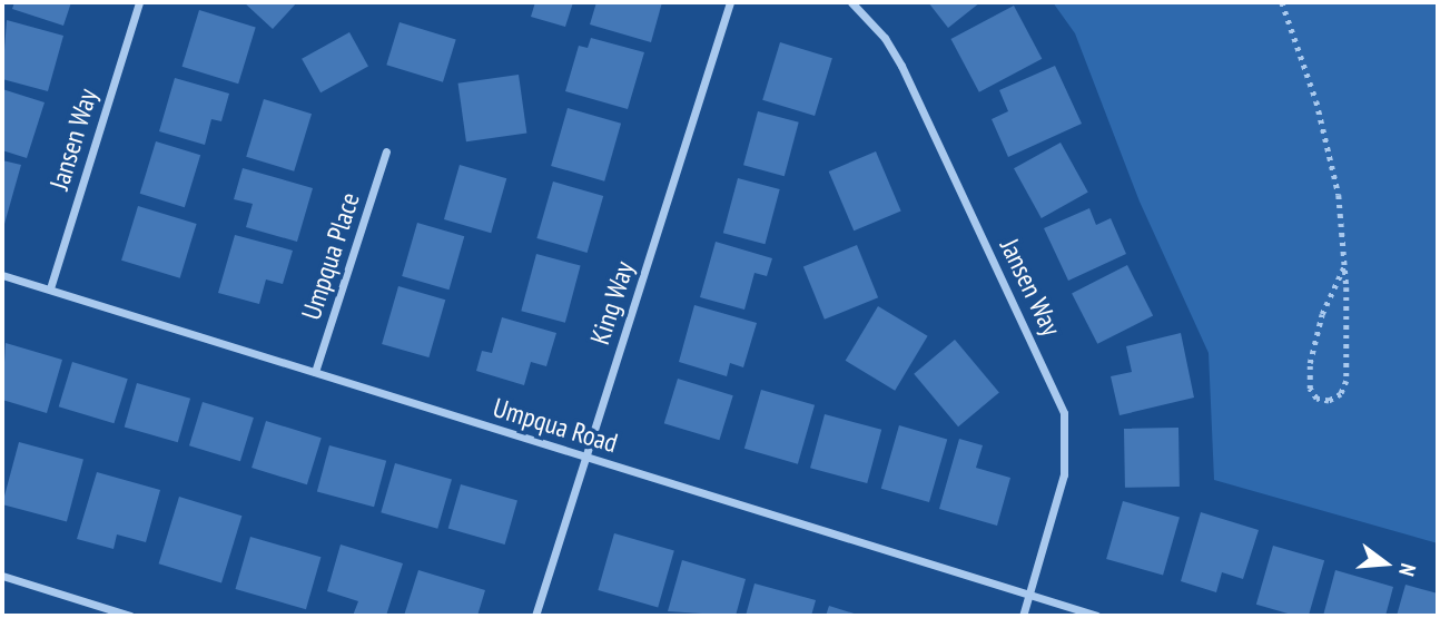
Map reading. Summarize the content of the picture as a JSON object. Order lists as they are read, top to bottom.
{
  "streets": {
    "street": [
      "Jansen Way",
      "Umpqua Place",
      "King Way",
      "Umpqua Road"
    ]
  },
  "crossings": [
    ["Jansen Way", "Umpqua Road"],
    ["Umpqua Place", "Umpqua Road"],
    ["King Way", "Umpqua Road"]
  ],
  "north": "right"
}
